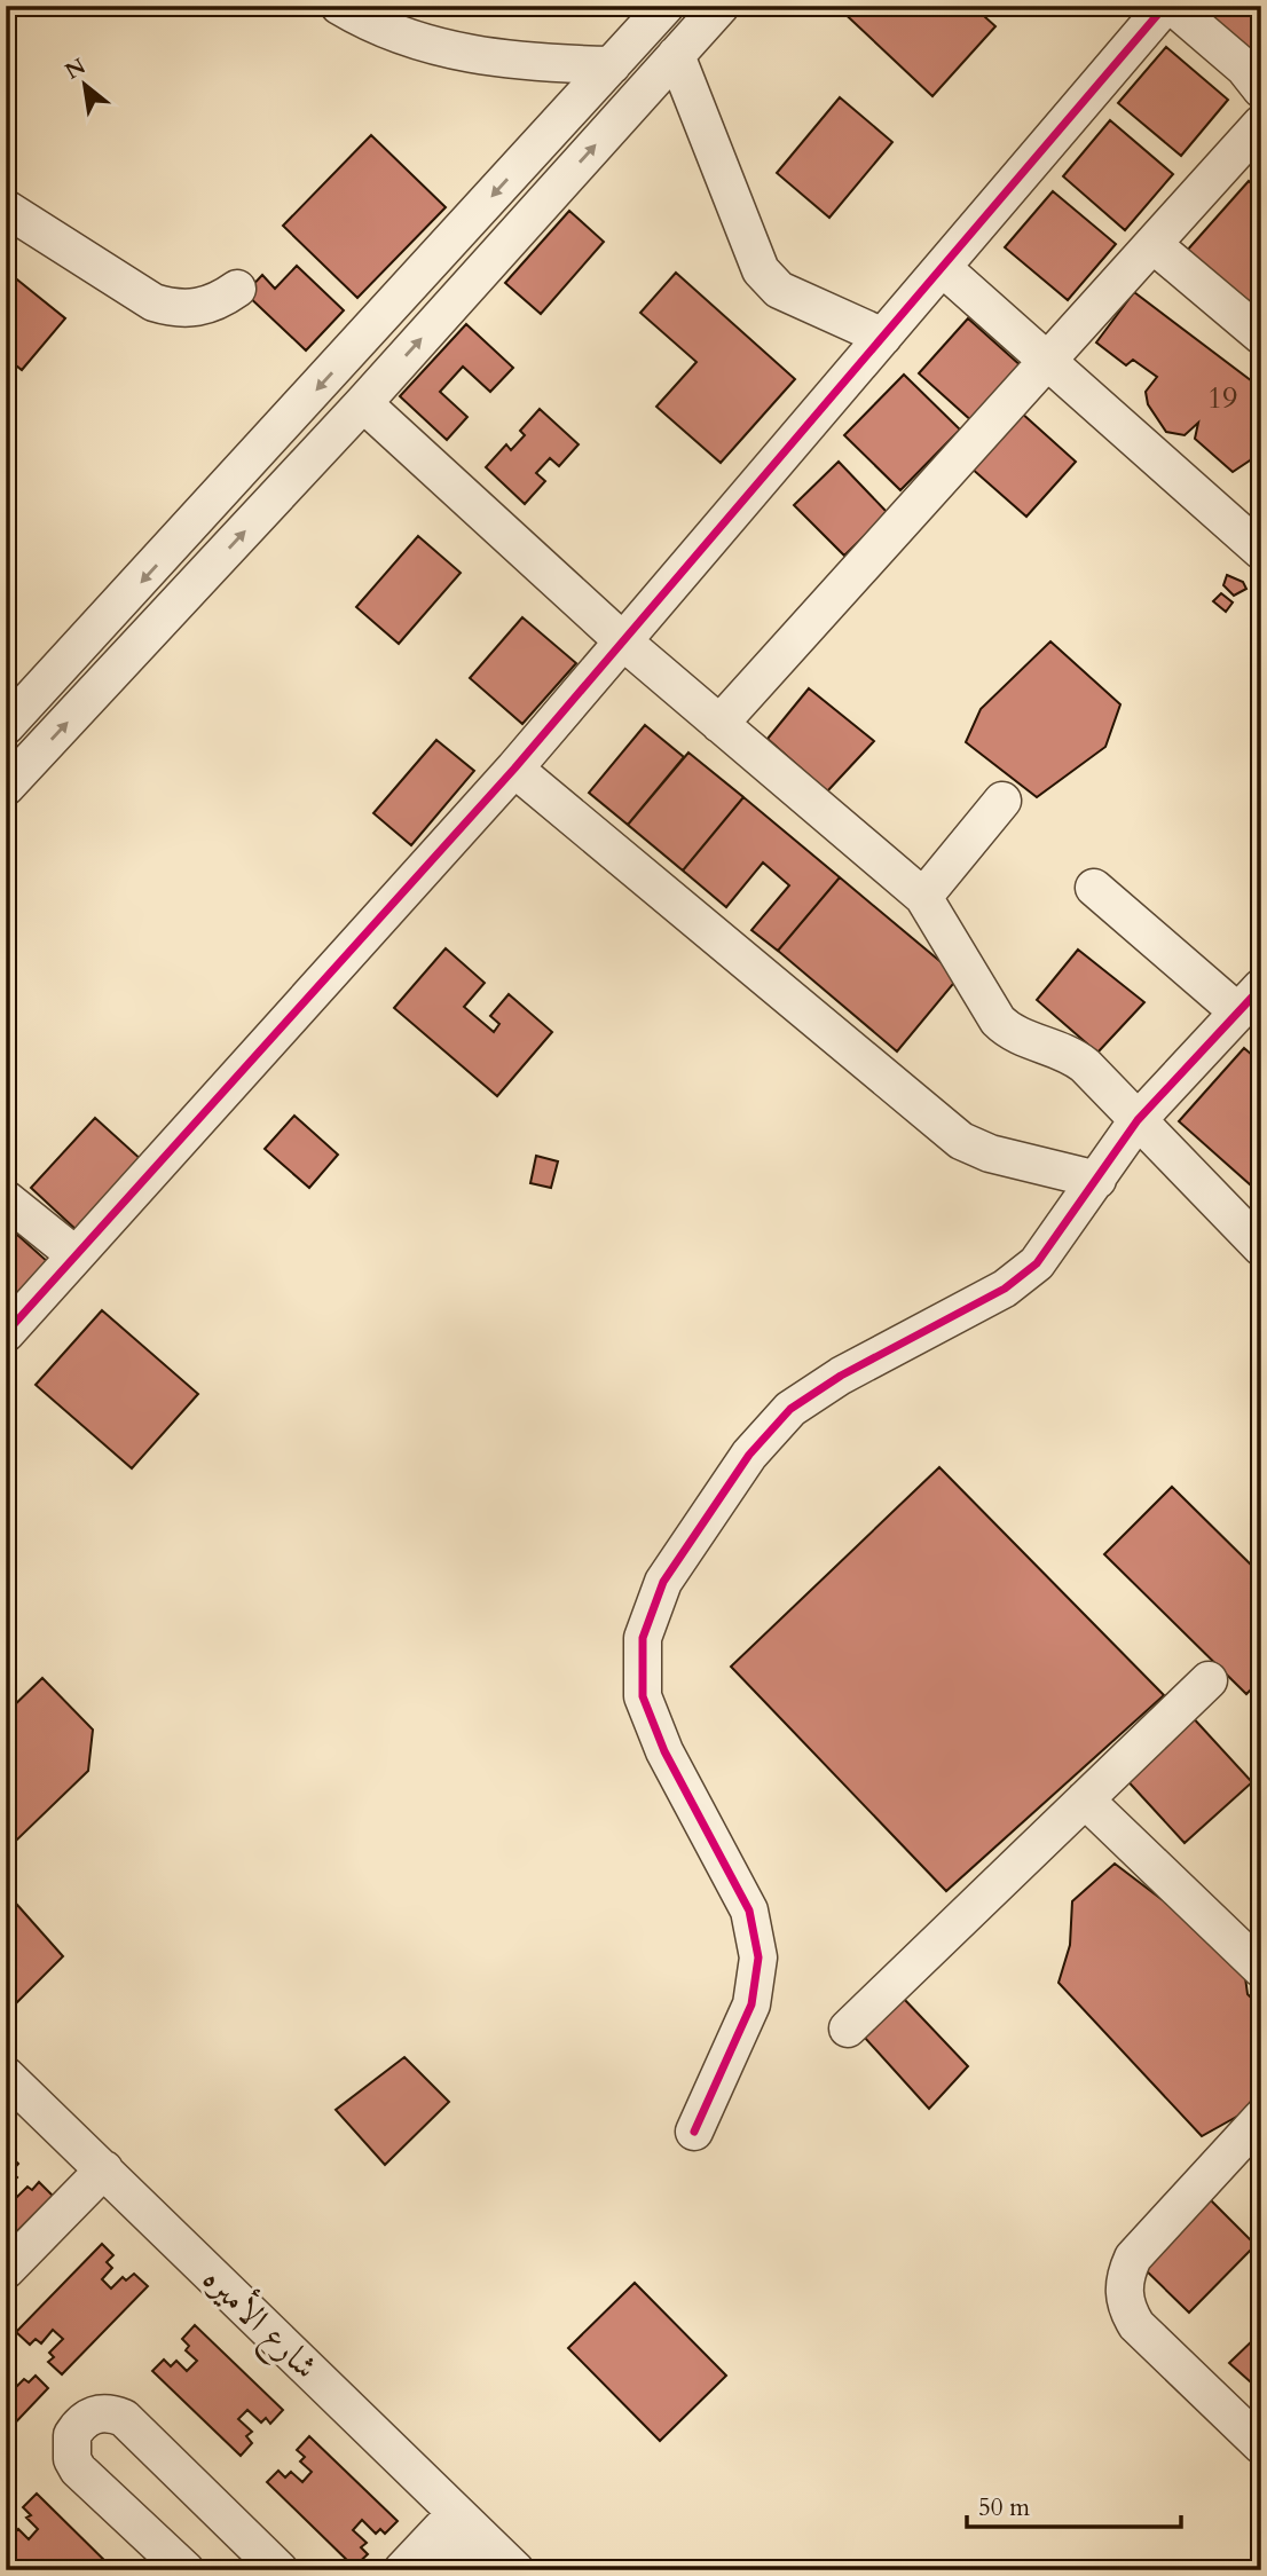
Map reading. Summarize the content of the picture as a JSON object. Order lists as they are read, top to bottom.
{
  "streets": {
    "street": ["شارع الأميره"]
  },
  "house_numbers": ["19"],
  "scale_bar": "50 m",
  "north": "top left"
}
